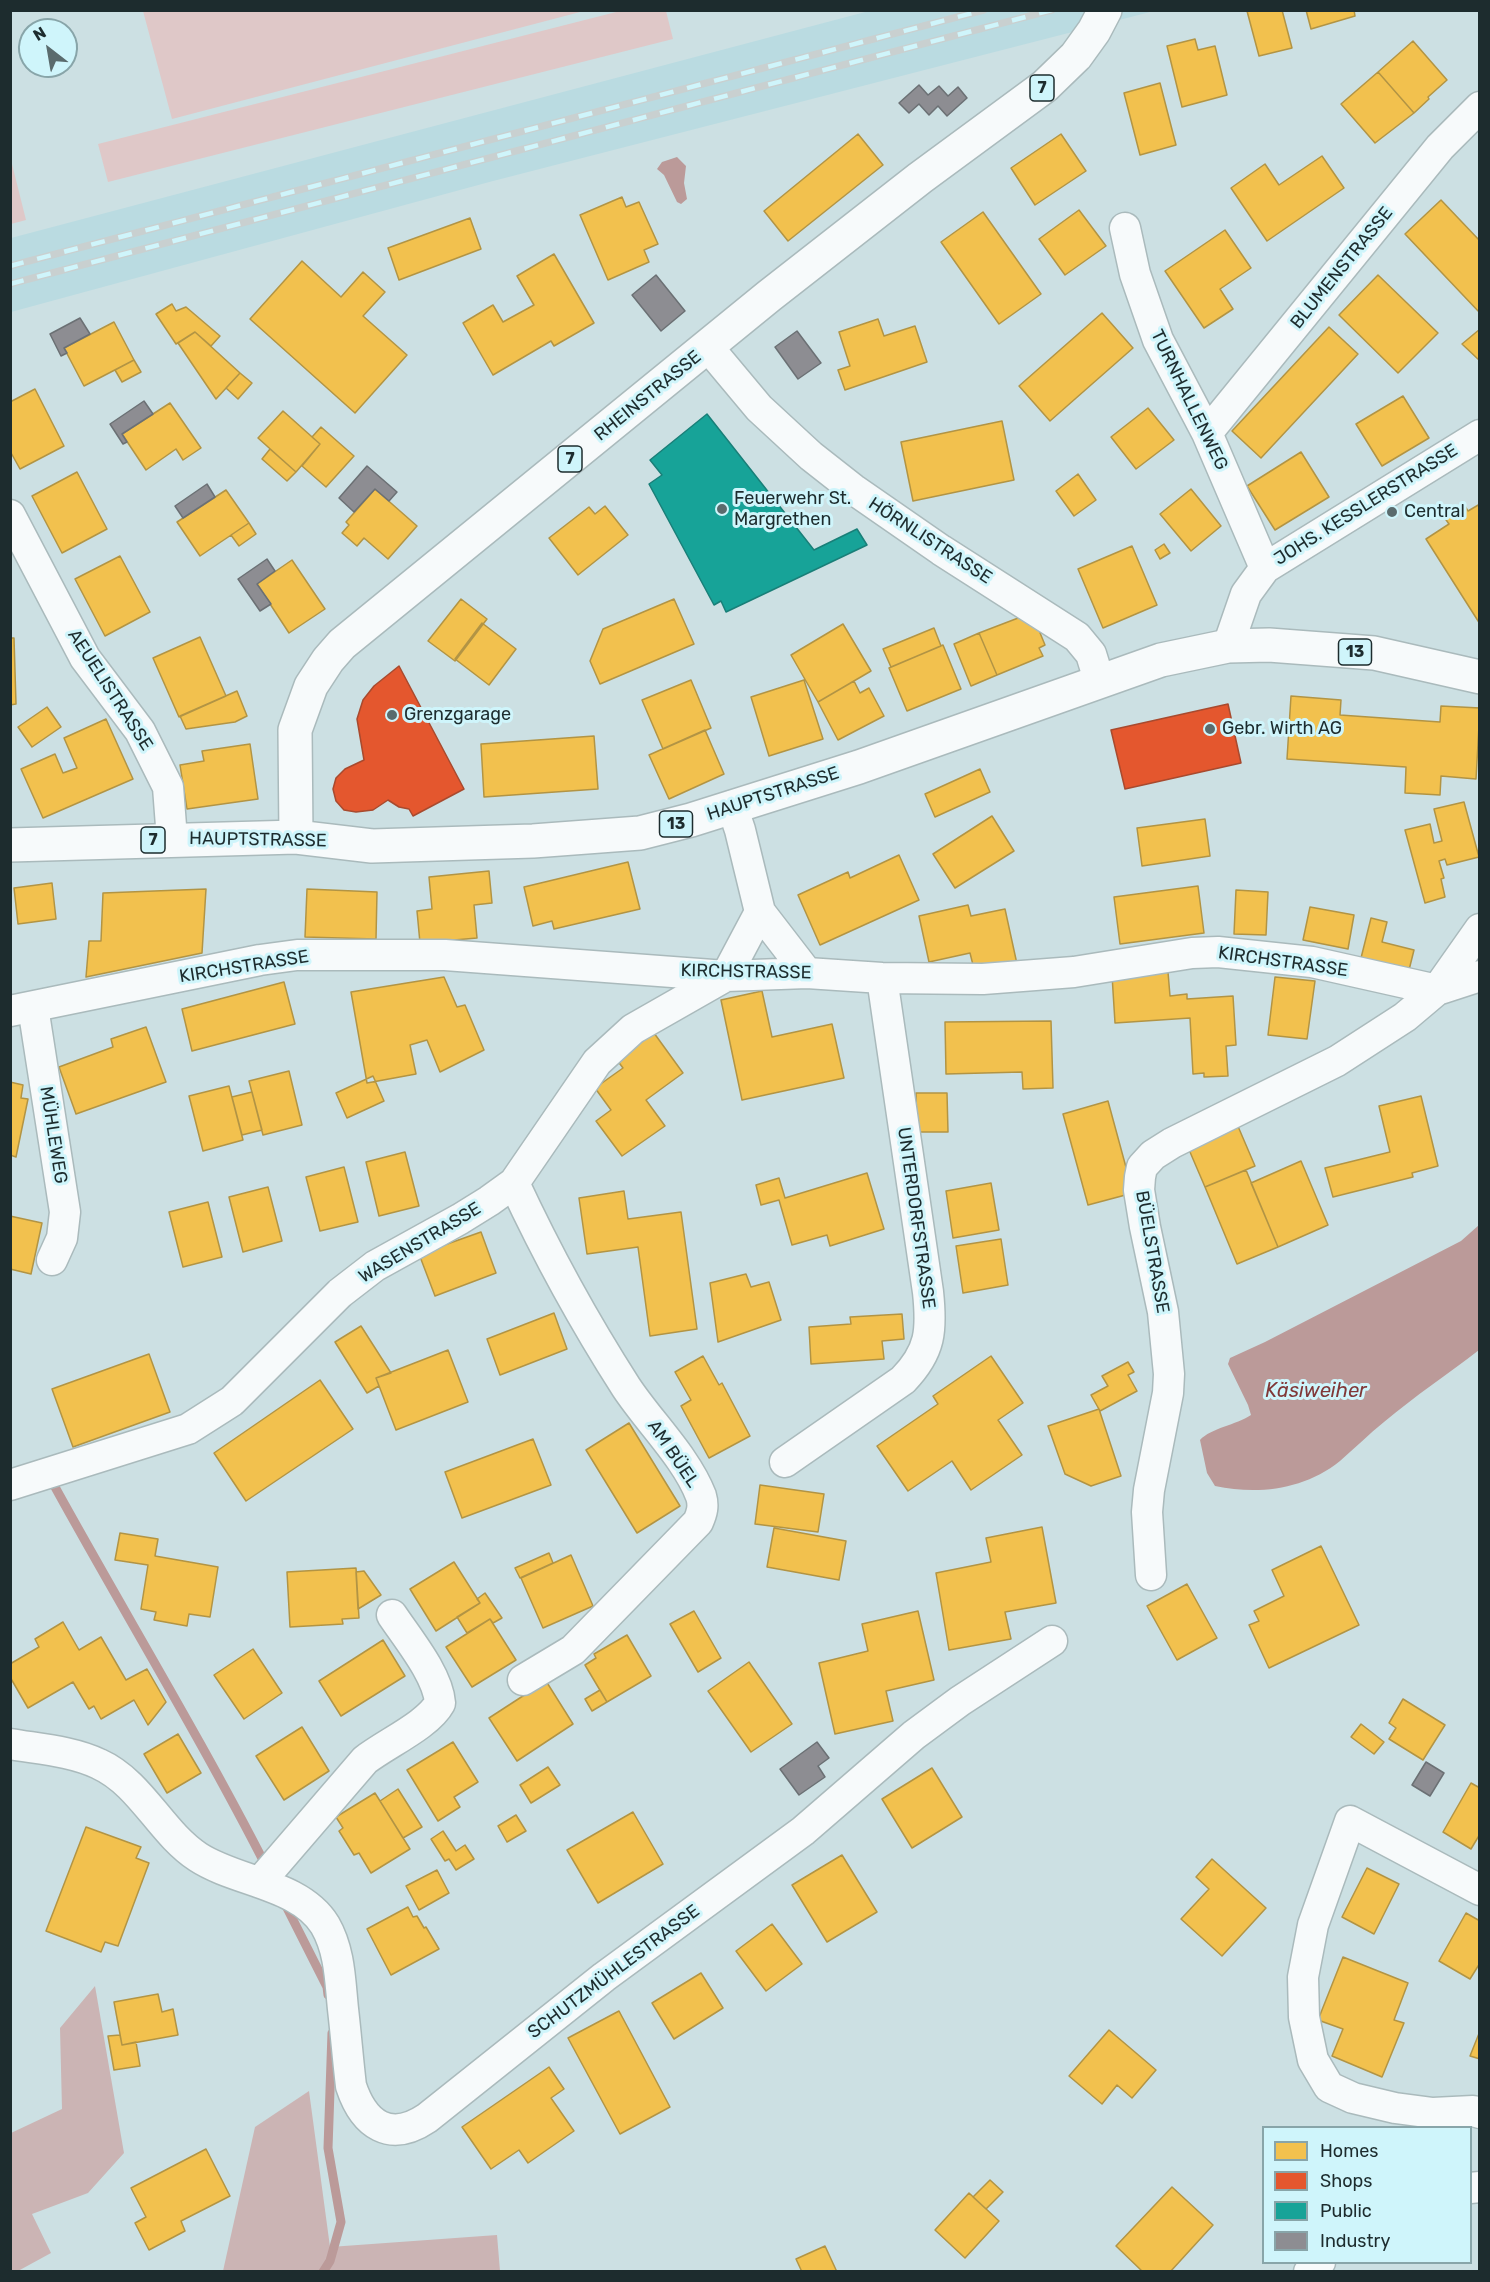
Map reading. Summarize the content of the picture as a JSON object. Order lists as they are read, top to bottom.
{
  "streets": {
    "main road": [
      "7",
      "RHEINSTRASSE",
      "13",
      "HAUPTSTRASSE"
    ],
    "street": [
      "BLUMENSTRASSE",
      "TURNHALLENWEG",
      "JOHS. KESSLERSTRASSE",
      "HÖRNLISTRASSE",
      "AEUELISTRASSE",
      "KIRCHSTRASSE",
      "MÜHLEWEG",
      "UNTERDORFSTRASSE",
      "WASENSTRASSE",
      "BÜELSTRASSE",
      "AM BÜEL",
      "SCHUTZMÜHLESTRASSE"
    ]
  },
  "crossings": [
    ["BLUMENSTRASSE", "TURNHALLENWEG"],
    ["RHEINSTRASSE", "HÖRNLISTRASSE"],
    ["RHEINSTRASSE", "HAUPTSTRASSE"],
    ["TURNHALLENWEG", "JOHS. KESSLERSTRASSE"],
    ["JOHS. KESSLERSTRASSE", "HAUPTSTRASSE"],
    ["HÖRNLISTRASSE", "HAUPTSTRASSE"],
    ["AEUELISTRASSE", "HAUPTSTRASSE"],
    ["KIRCHSTRASSE", "MÜHLEWEG"],
    ["KIRCHSTRASSE", "UNTERDORFSTRASSE"],
    ["KIRCHSTRASSE", "WASENSTRASSE"],
    ["KIRCHSTRASSE", "BÜELSTRASSE"],
    ["WASENSTRASSE", "AM BÜEL"]
  ],
  "water": ["Käsiweiher"],
  "places": [
    "Feuerwehr St. Margrethen",
    "Central",
    "Grenzgarage",
    "Gebr. Wirth AG"
  ],
  "legend": [
    "Homes",
    "Shops",
    "Public",
    "Industry"
  ],
  "north": "top left"
}
